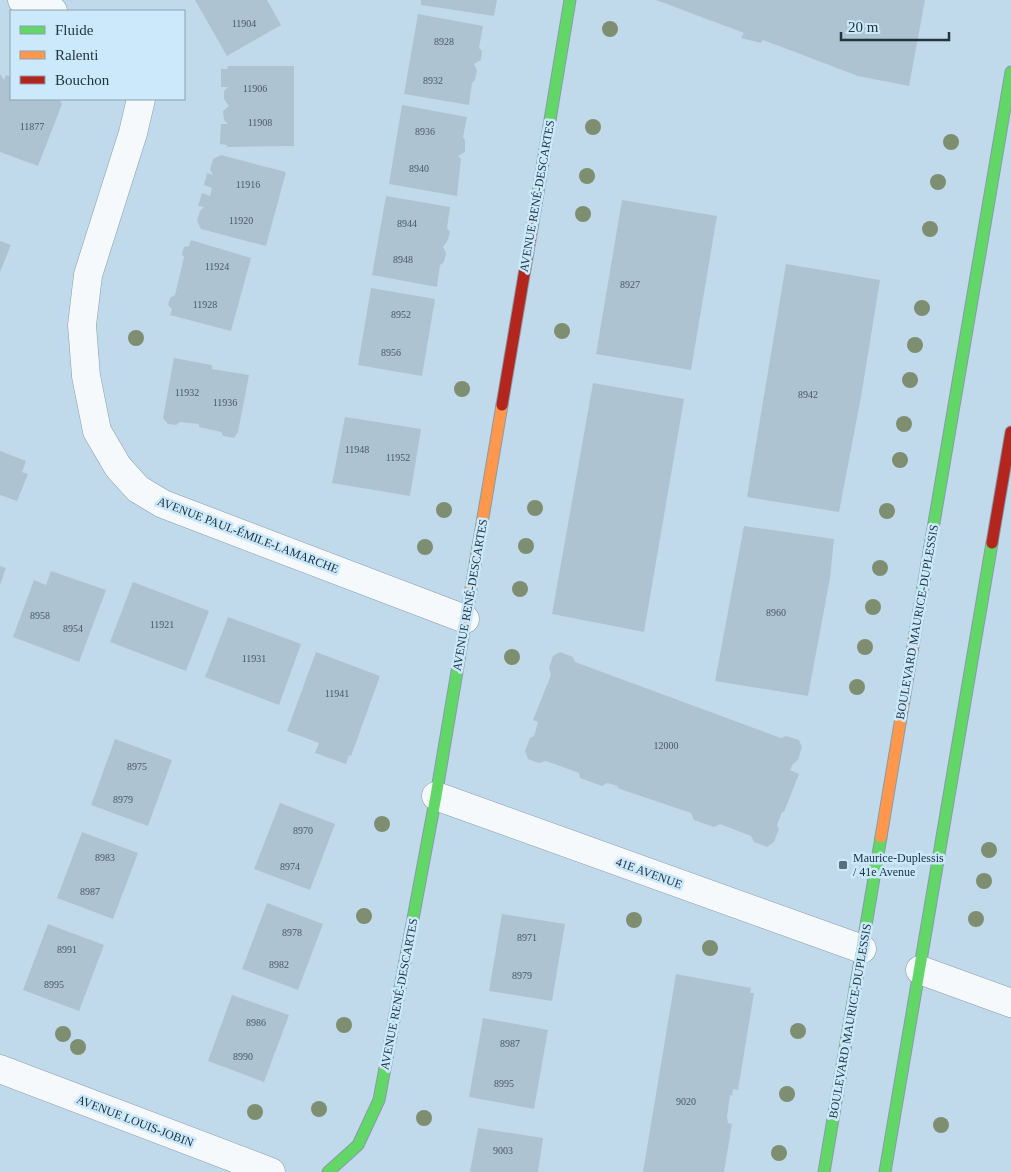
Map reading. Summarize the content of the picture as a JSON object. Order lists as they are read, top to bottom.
{
  "streets": {
    "street": [
      "AVENUE RENÉ-DESCARTES",
      "AVENUE PAUL-ÉMILE-LAMARCHE",
      "BOULEVARD MAURICE-DUPLESSIS",
      "41E AVENUE",
      "AVENUE LOUIS-JOBIN"
    ]
  },
  "crossings": [
    ["AVENUE RENÉ-DESCARTES", "AVENUE PAUL-ÉMILE-LAMARCHE"],
    ["AVENUE RENÉ-DESCARTES", "41E AVENUE"],
    ["BOULEVARD MAURICE-DUPLESSIS", "41E AVENUE"]
  ],
  "places": {
    "transit": ["Maurice-Duplessis / 41e Avenue"]
  },
  "house_numbers": [
    "11904",
    "8928",
    "8932",
    "11906",
    "11908",
    "11877",
    "8936",
    "8940",
    "11916",
    "11920",
    "8944",
    "8948",
    "11924",
    "8927",
    "11928",
    "8952",
    "8956",
    "11932",
    "8942",
    "11936",
    "11948",
    "11952",
    "8960",
    "8958",
    "11921",
    "8954",
    "11931",
    "11941",
    "12000",
    "8975",
    "8979",
    "8970",
    "8983",
    "8974",
    "8987",
    "8978",
    "8971",
    "8991",
    "8982",
    "8979",
    "8995",
    "8986",
    "8987",
    "8990",
    "8995",
    "9020",
    "9003"
  ],
  "legend": ["Fluide", "Ralenti", "Bouchon"],
  "scale_bar": "20 m"
}
